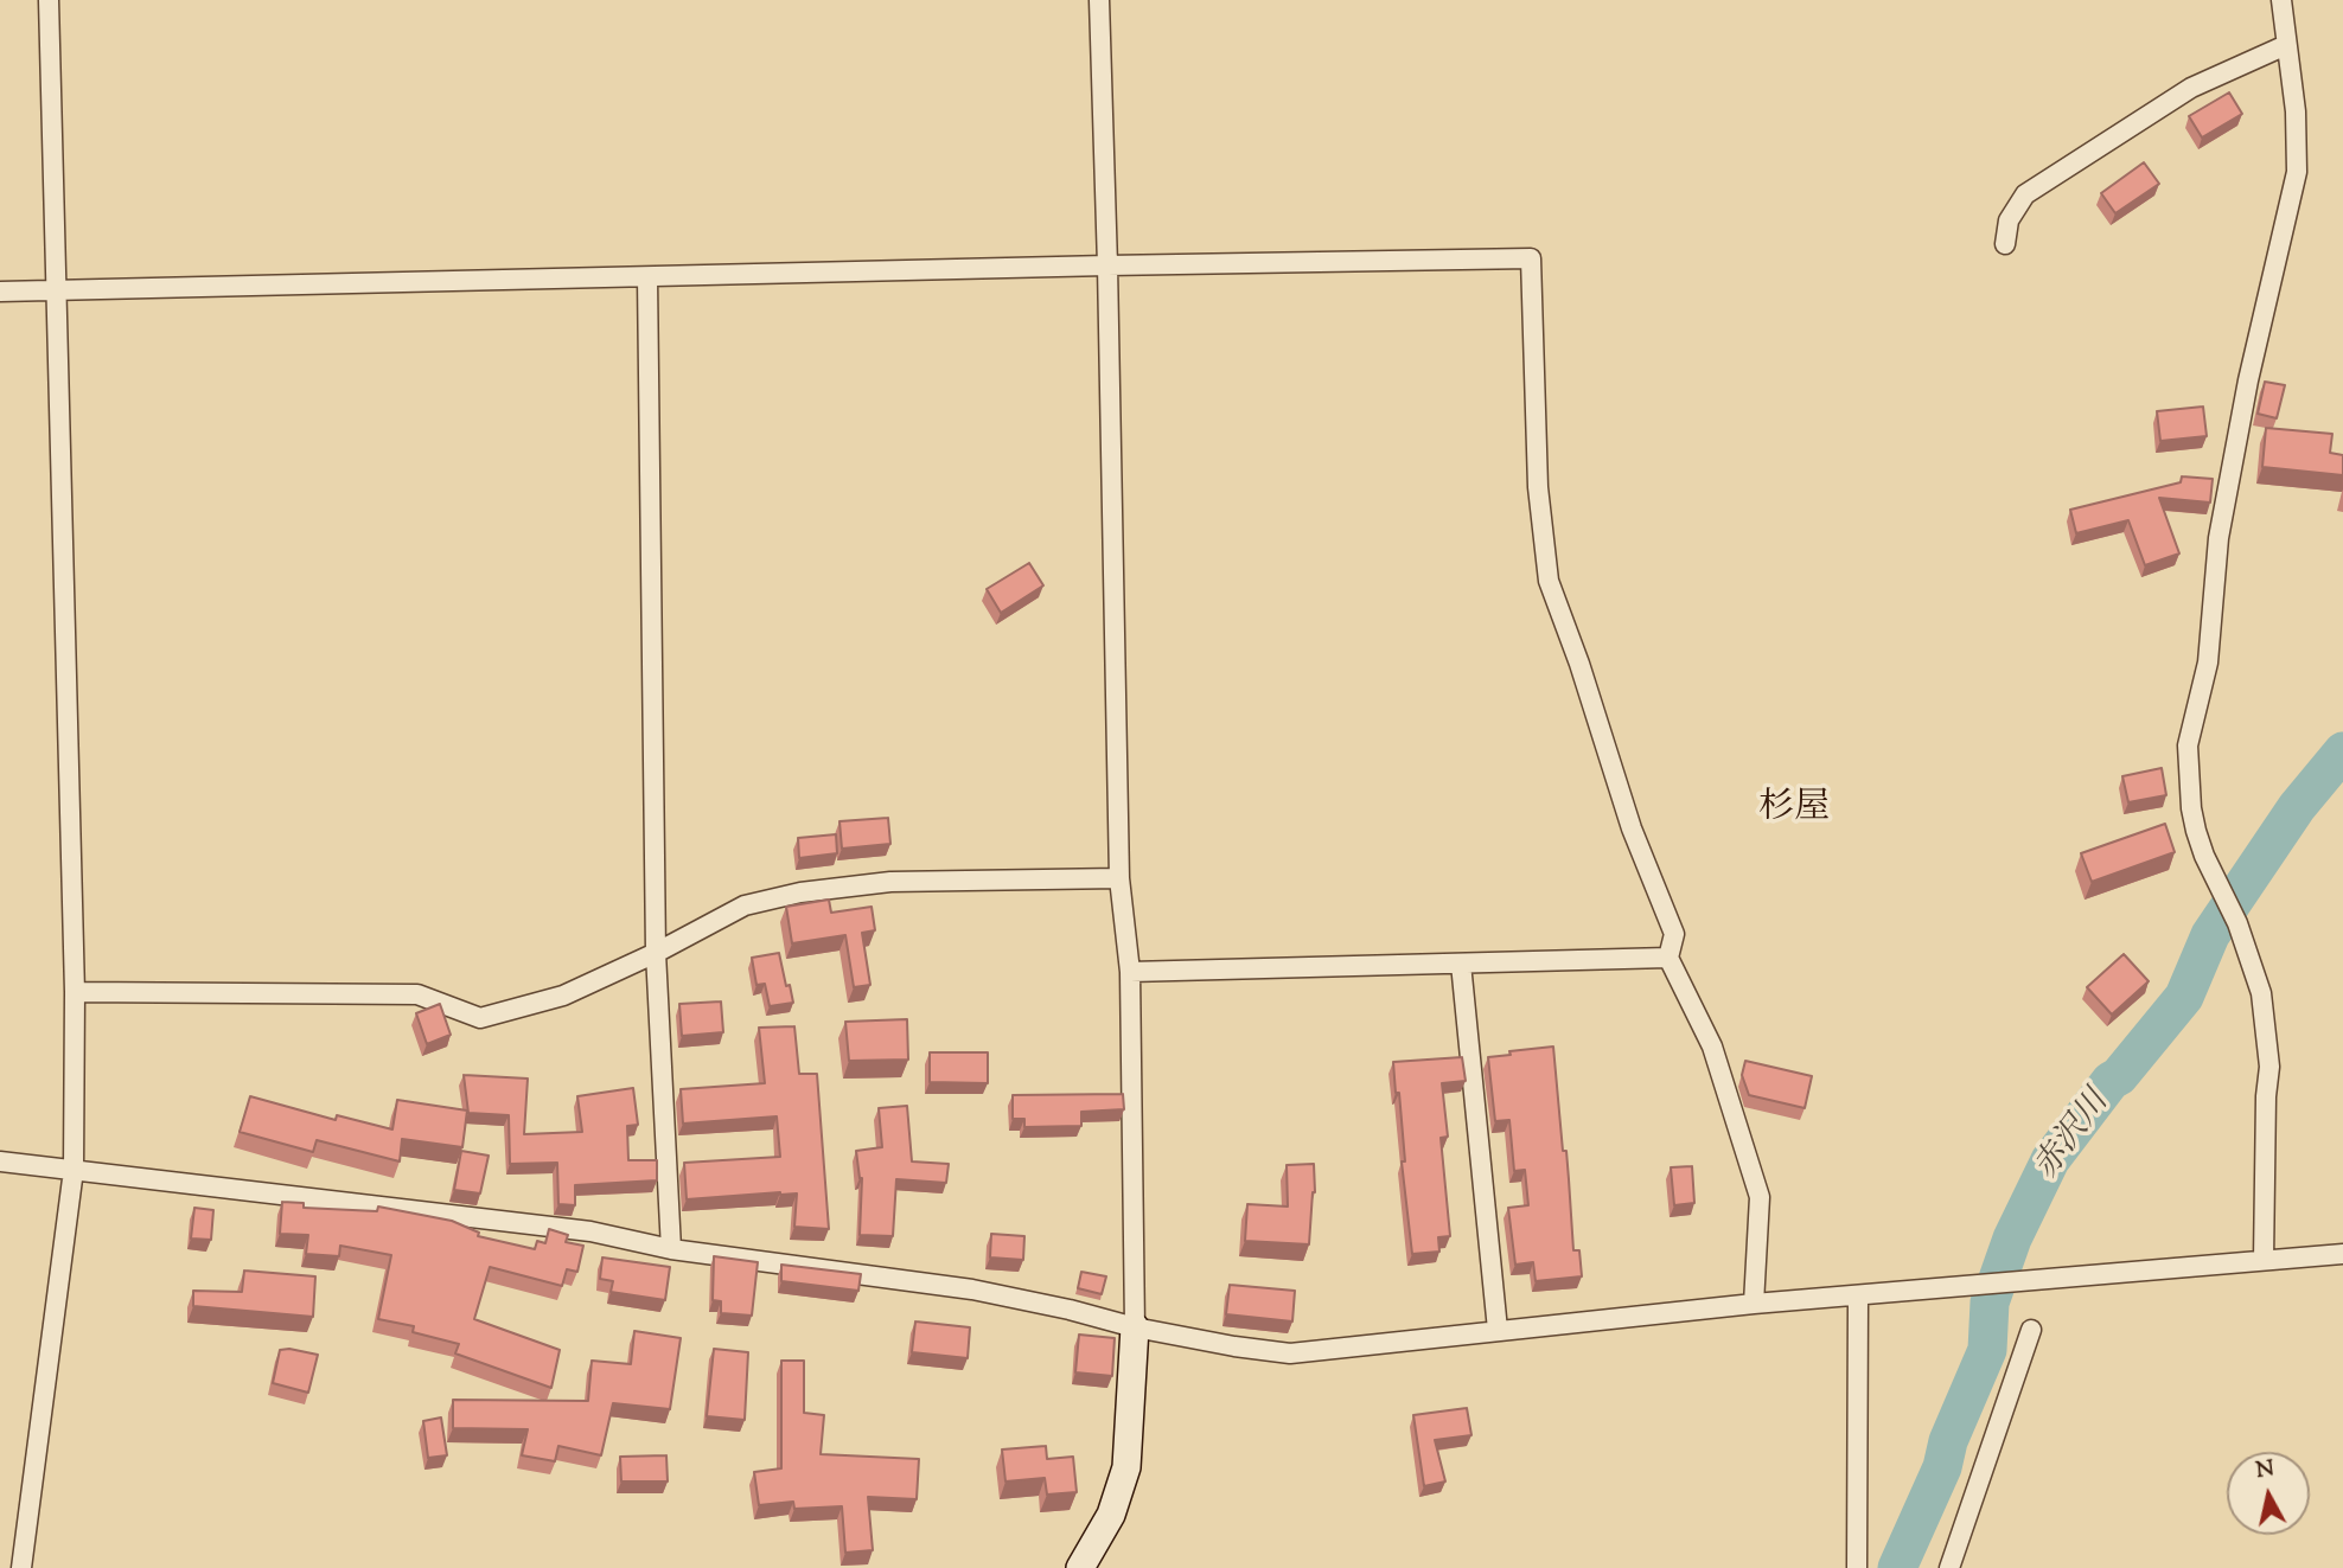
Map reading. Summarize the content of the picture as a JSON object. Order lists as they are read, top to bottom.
{
  "districts": ["杉屋"],
  "water": ["赤沢川"],
  "north": "top"
}
